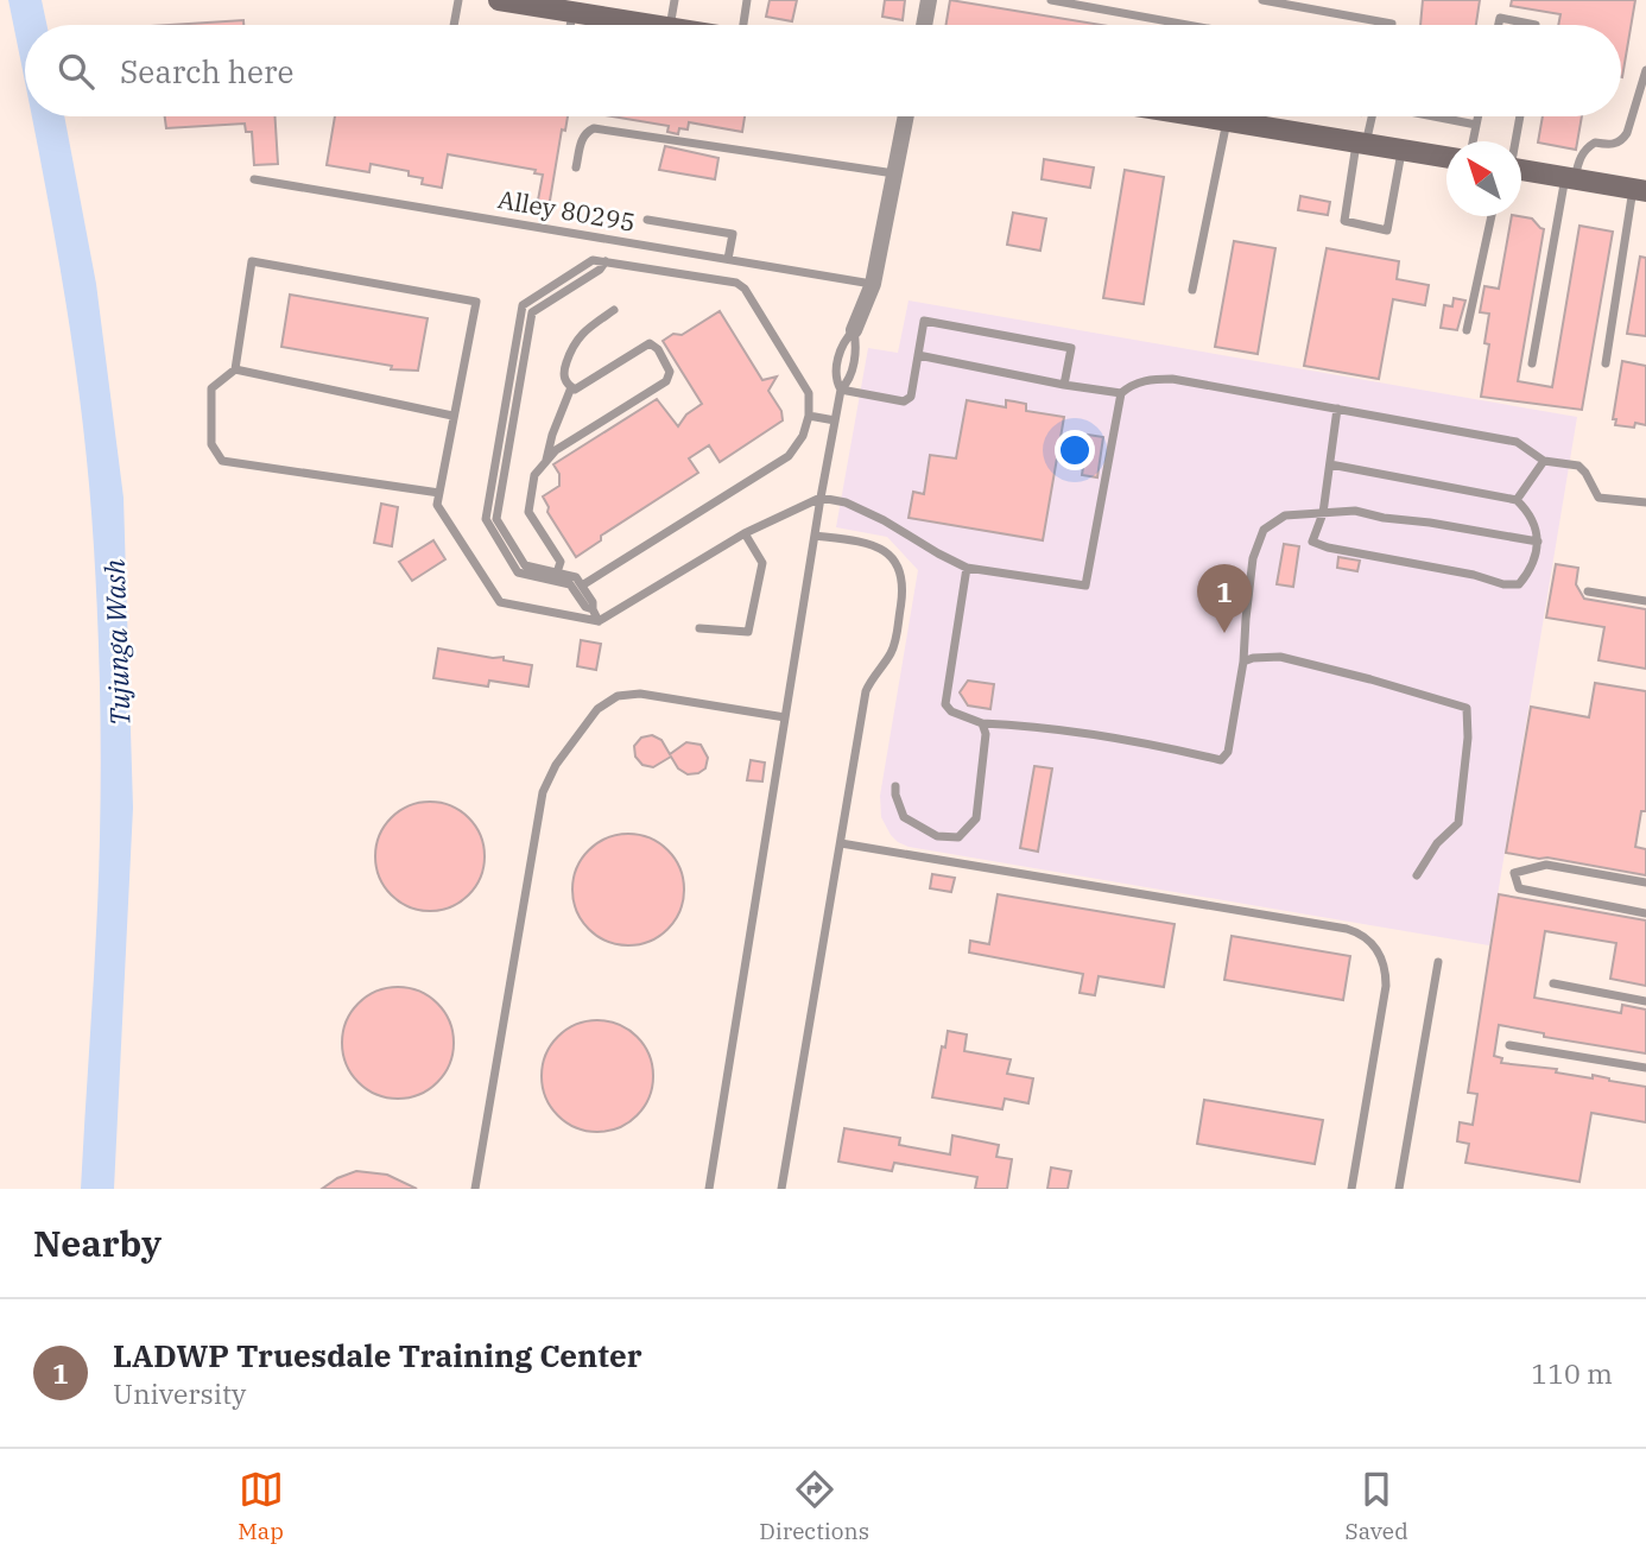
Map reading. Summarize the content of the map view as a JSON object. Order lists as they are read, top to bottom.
{
  "streets": {
    "lane": ["Alley 80295"]
  },
  "water": ["Tujunga Wash"],
  "north": "top left",
  "page": {
    "search": "Search here",
    "pins": "1",
    "heading": "Nearby",
    "list": [
      {
        "mark": "1",
        "name": "LADWP Truesdale Training Center",
        "note": "University",
        "value": "110 m"
      }
    ],
    "nav": ["Map", "Directions", "Saved"]
  }
}
